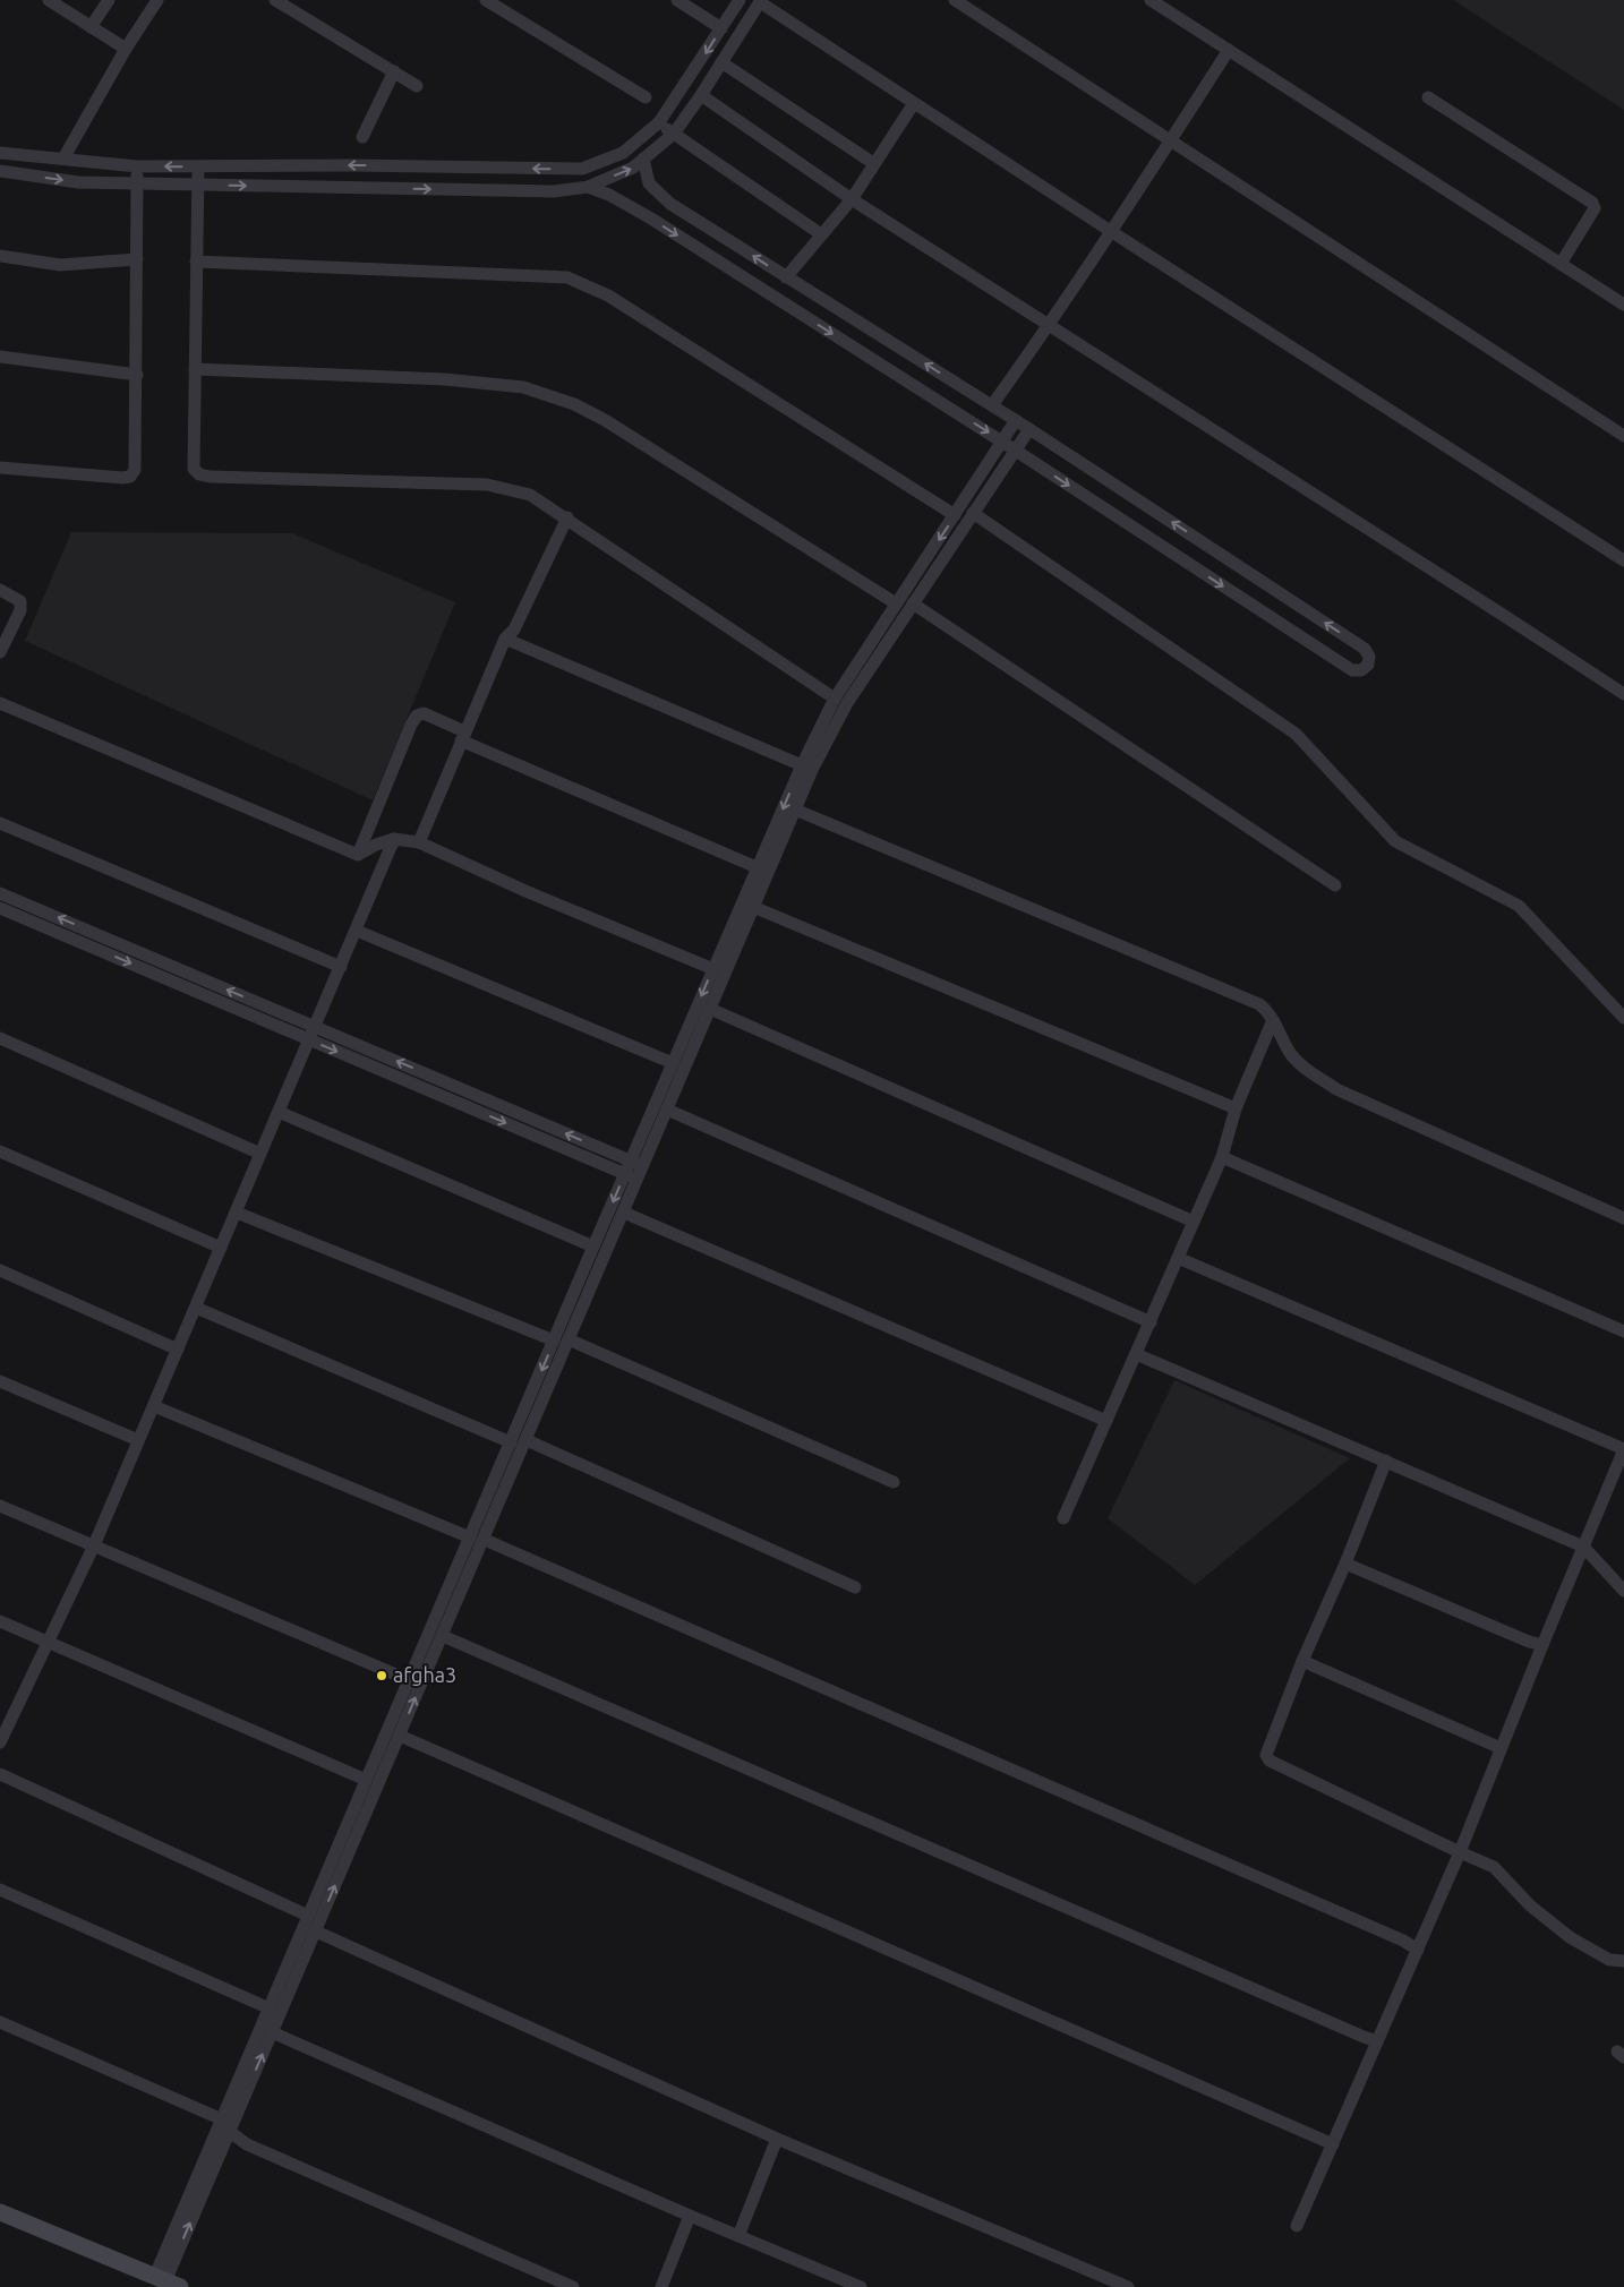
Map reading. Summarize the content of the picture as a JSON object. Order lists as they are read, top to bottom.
{
  "places": ["afgha3"]
}
